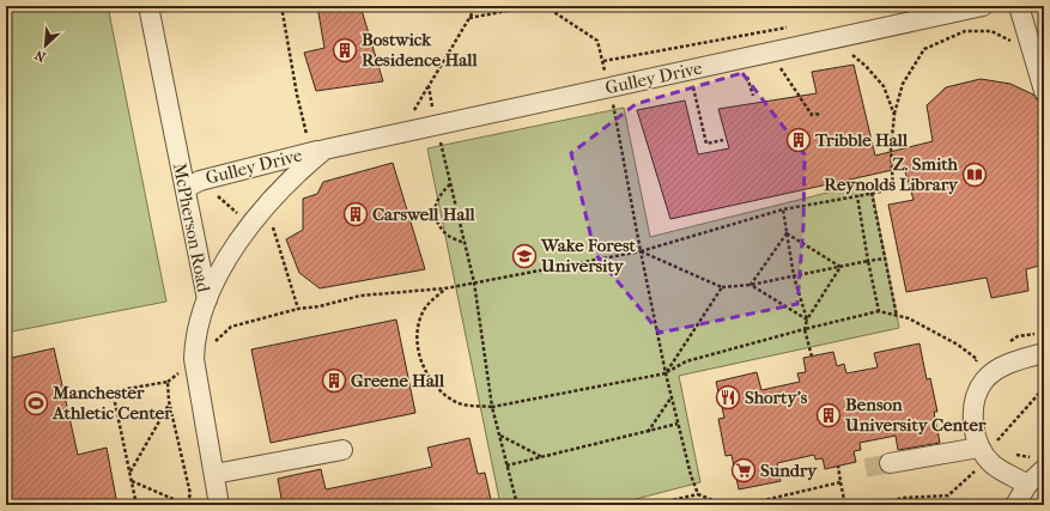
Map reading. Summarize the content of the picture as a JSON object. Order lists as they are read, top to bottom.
{
  "streets": {
    "street": ["Gulley Drive", "McPherson Road"]
  },
  "crossings": [
    ["Gulley Drive", "McPherson Road"]
  ],
  "places": {
    "building": [
      "Bostwick Residence Hall",
      "Tribble Hall",
      "Carswell Hall",
      "Greene Hall",
      "Benson University Center"
    ],
    "library": ["Z. Smith Reynolds Library"],
    "school or university": ["Wake Forest University"],
    "restaurant": ["Shorty's"],
    "sports": ["Manchester Athletic Center"],
    "supermarket": ["Sundry"]
  },
  "north": "bottom left"
}
